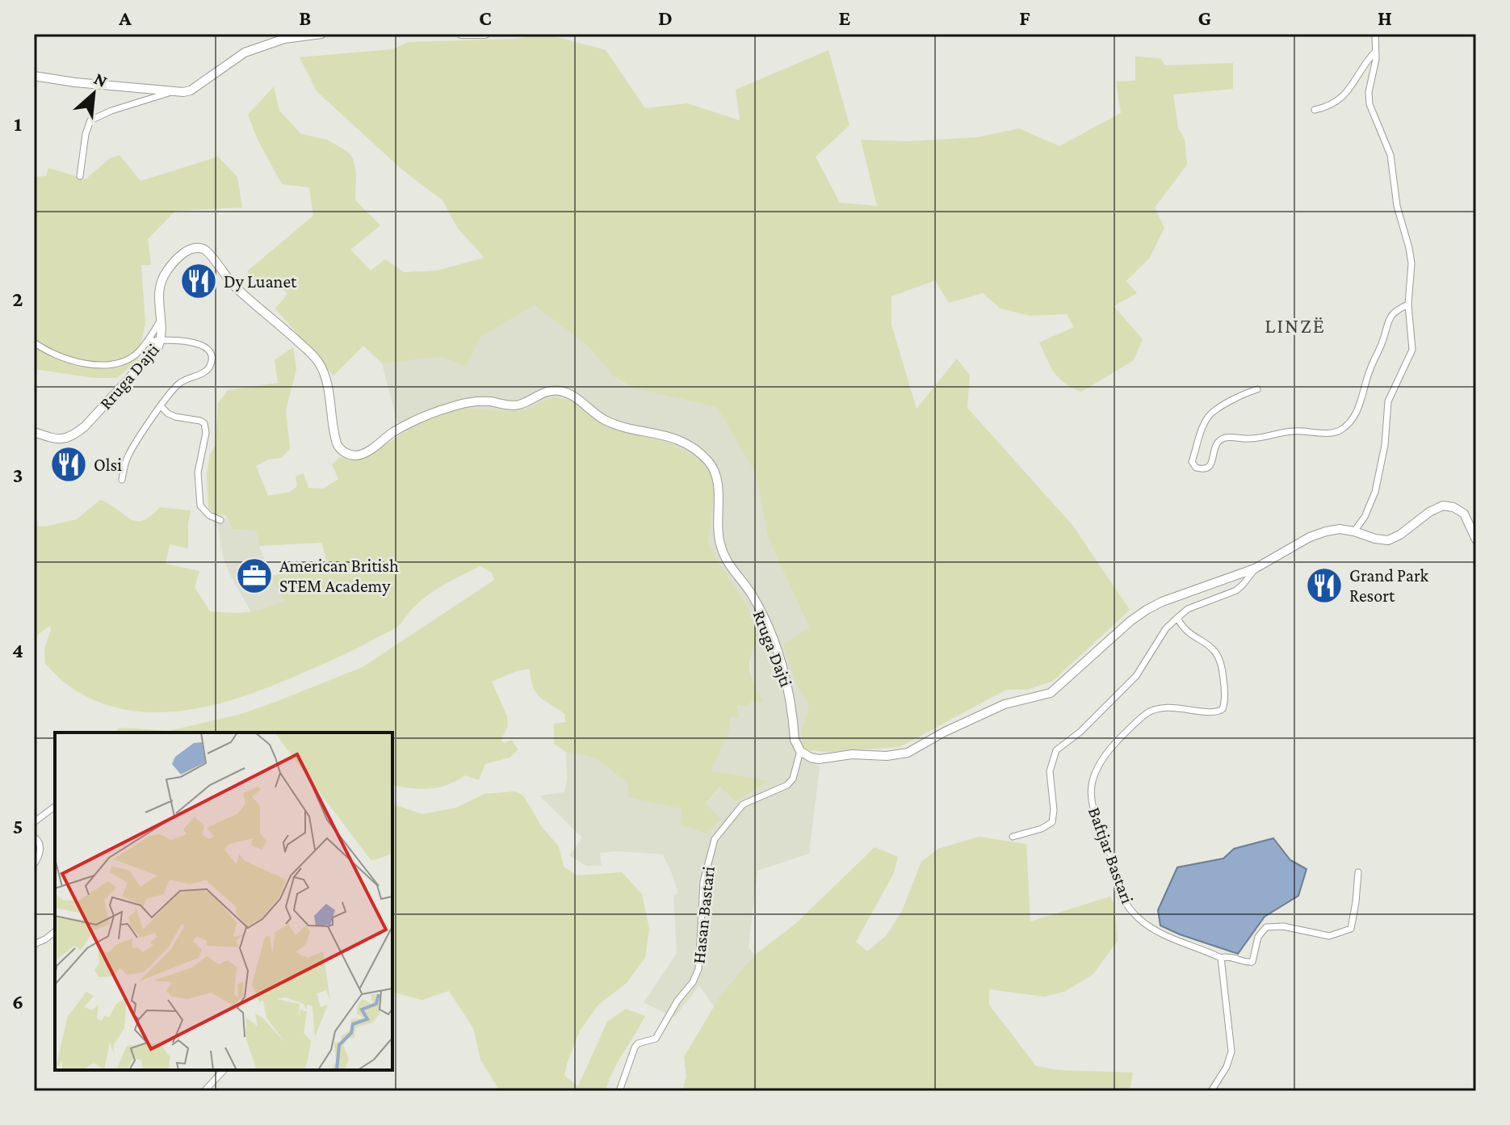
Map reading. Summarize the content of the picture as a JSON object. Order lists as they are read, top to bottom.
{
  "streets": {
    "main road": ["Rruga Dajti"],
    "street": ["Baftjar Bastari", "Hasan Bastari"]
  },
  "crossings": [
    ["Rruga Dajti", "Hasan Bastari"]
  ],
  "districts": ["LINZË"],
  "places": {
    "restaurant": ["Dy Luanet", "Olsi", "Grand Park Resort"],
    "office": ["American British STEM Academy"]
  },
  "north": "top right",
  "grid": {
    "columns": [
      "A",
      "B",
      "C",
      "D",
      "E",
      "F",
      "G",
      "H"
    ],
    "rows": [
      "1",
      "2",
      "3",
      "4",
      "5",
      "6"
    ]
  }
}
